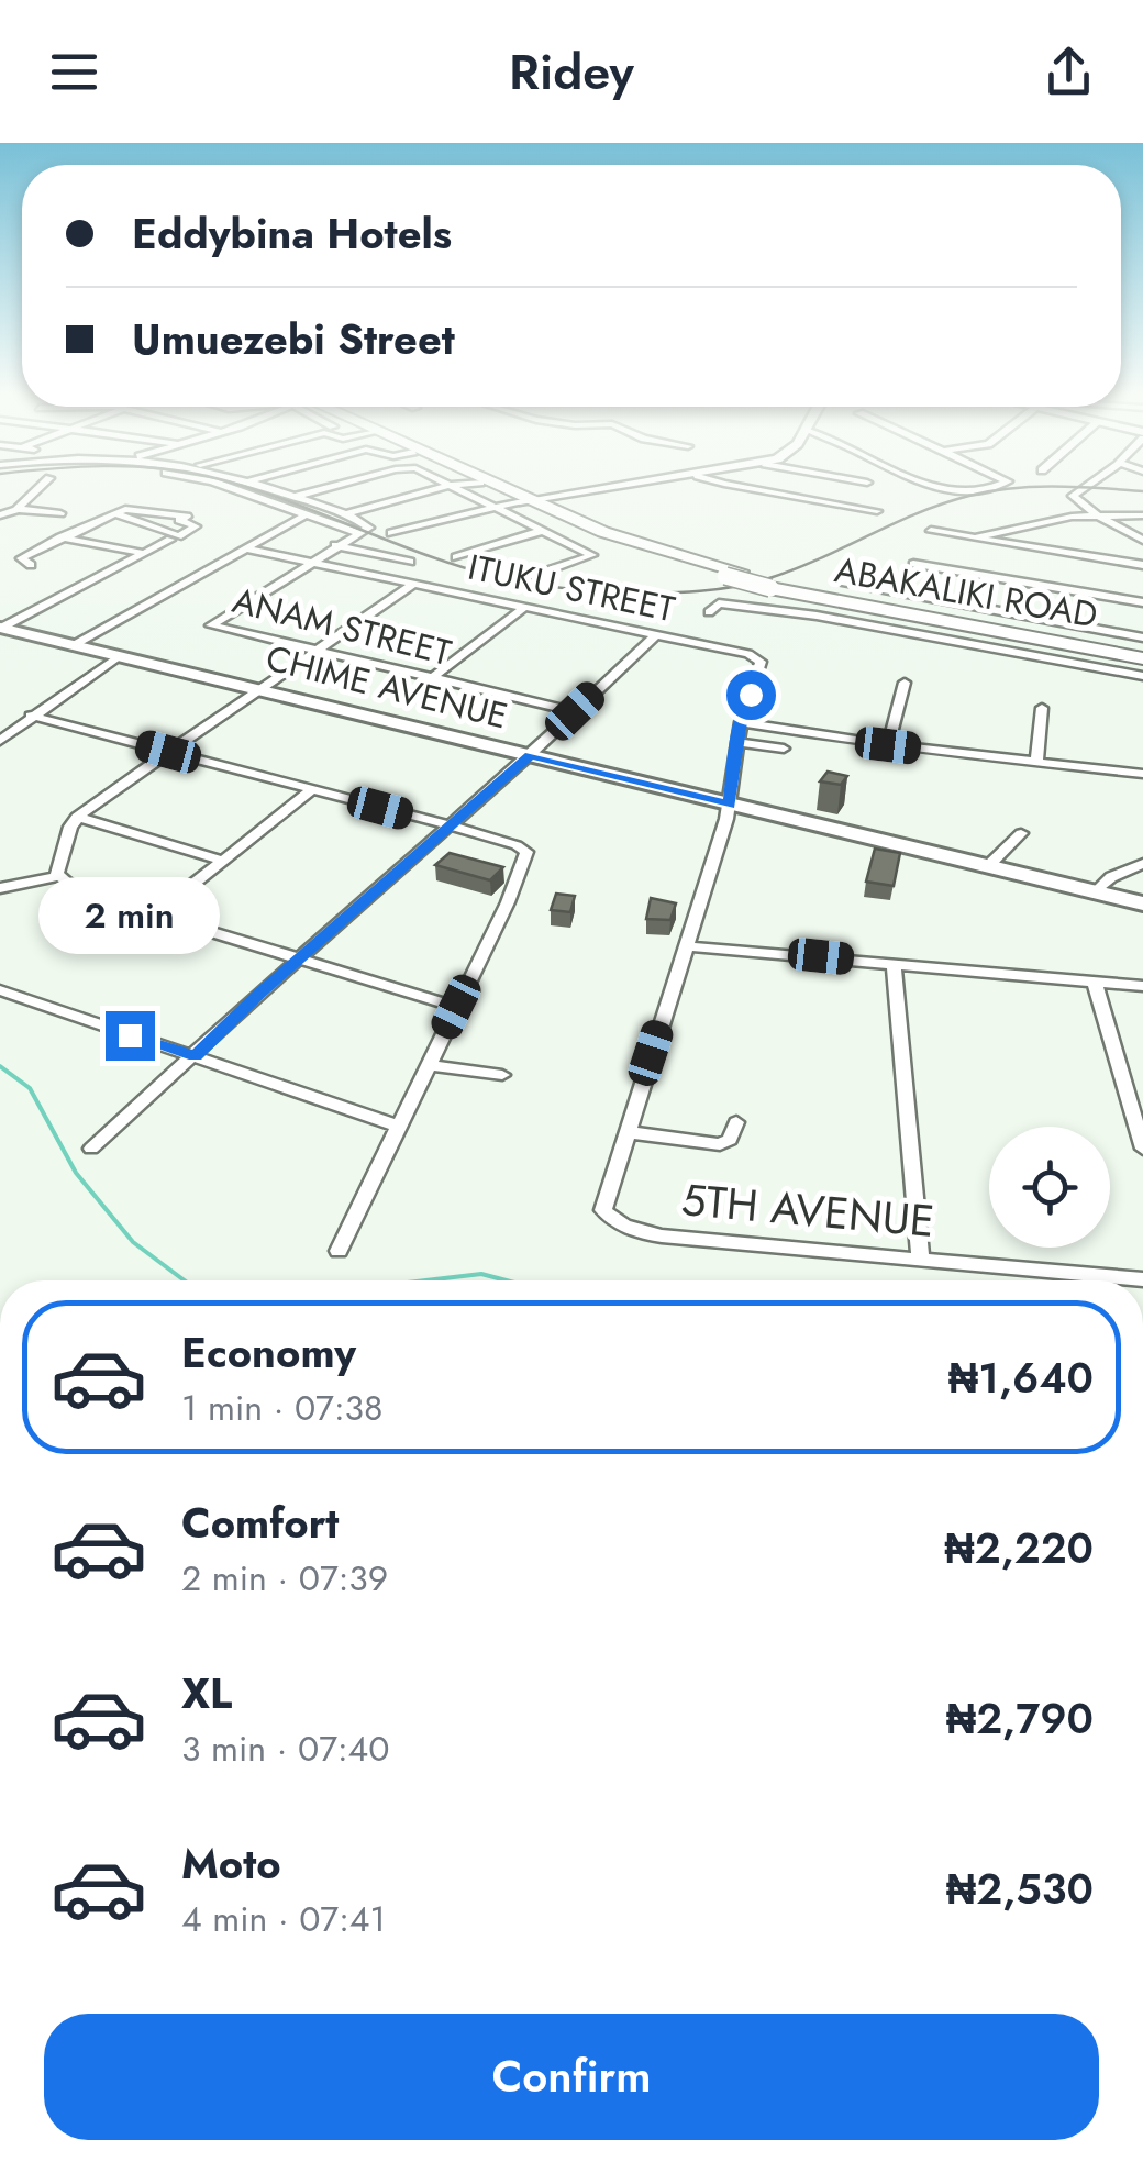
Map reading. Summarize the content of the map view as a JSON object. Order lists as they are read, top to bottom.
{
  "streets": {
    "highway": ["ABAKALIKI ROAD"],
    "main road": ["CHIME AVENUE"],
    "street": ["ITUKU STREET", "ANAM STREET", "5TH AVENUE"]
  },
  "crossings": [
    ["ITUKU STREET", "ANAM STREET"]
  ],
  "page": {
    "header": "Ridey",
    "banner": ["Eddybina Hotels", "Umuezebi Street"],
    "bubble": "2 min",
    "list": [
      {
        "name": "Economy",
        "note": "1 min · 07:38",
        "value": "₦1,640"
      },
      {
        "name": "Comfort",
        "note": "2 min · 07:39",
        "value": "₦2,220"
      },
      {
        "name": "XL",
        "note": "3 min · 07:40",
        "value": "₦2,790"
      },
      {
        "name": "Moto",
        "note": "4 min · 07:41",
        "value": "₦2,530"
      }
    ],
    "buttons": "Confirm"
  }
}
